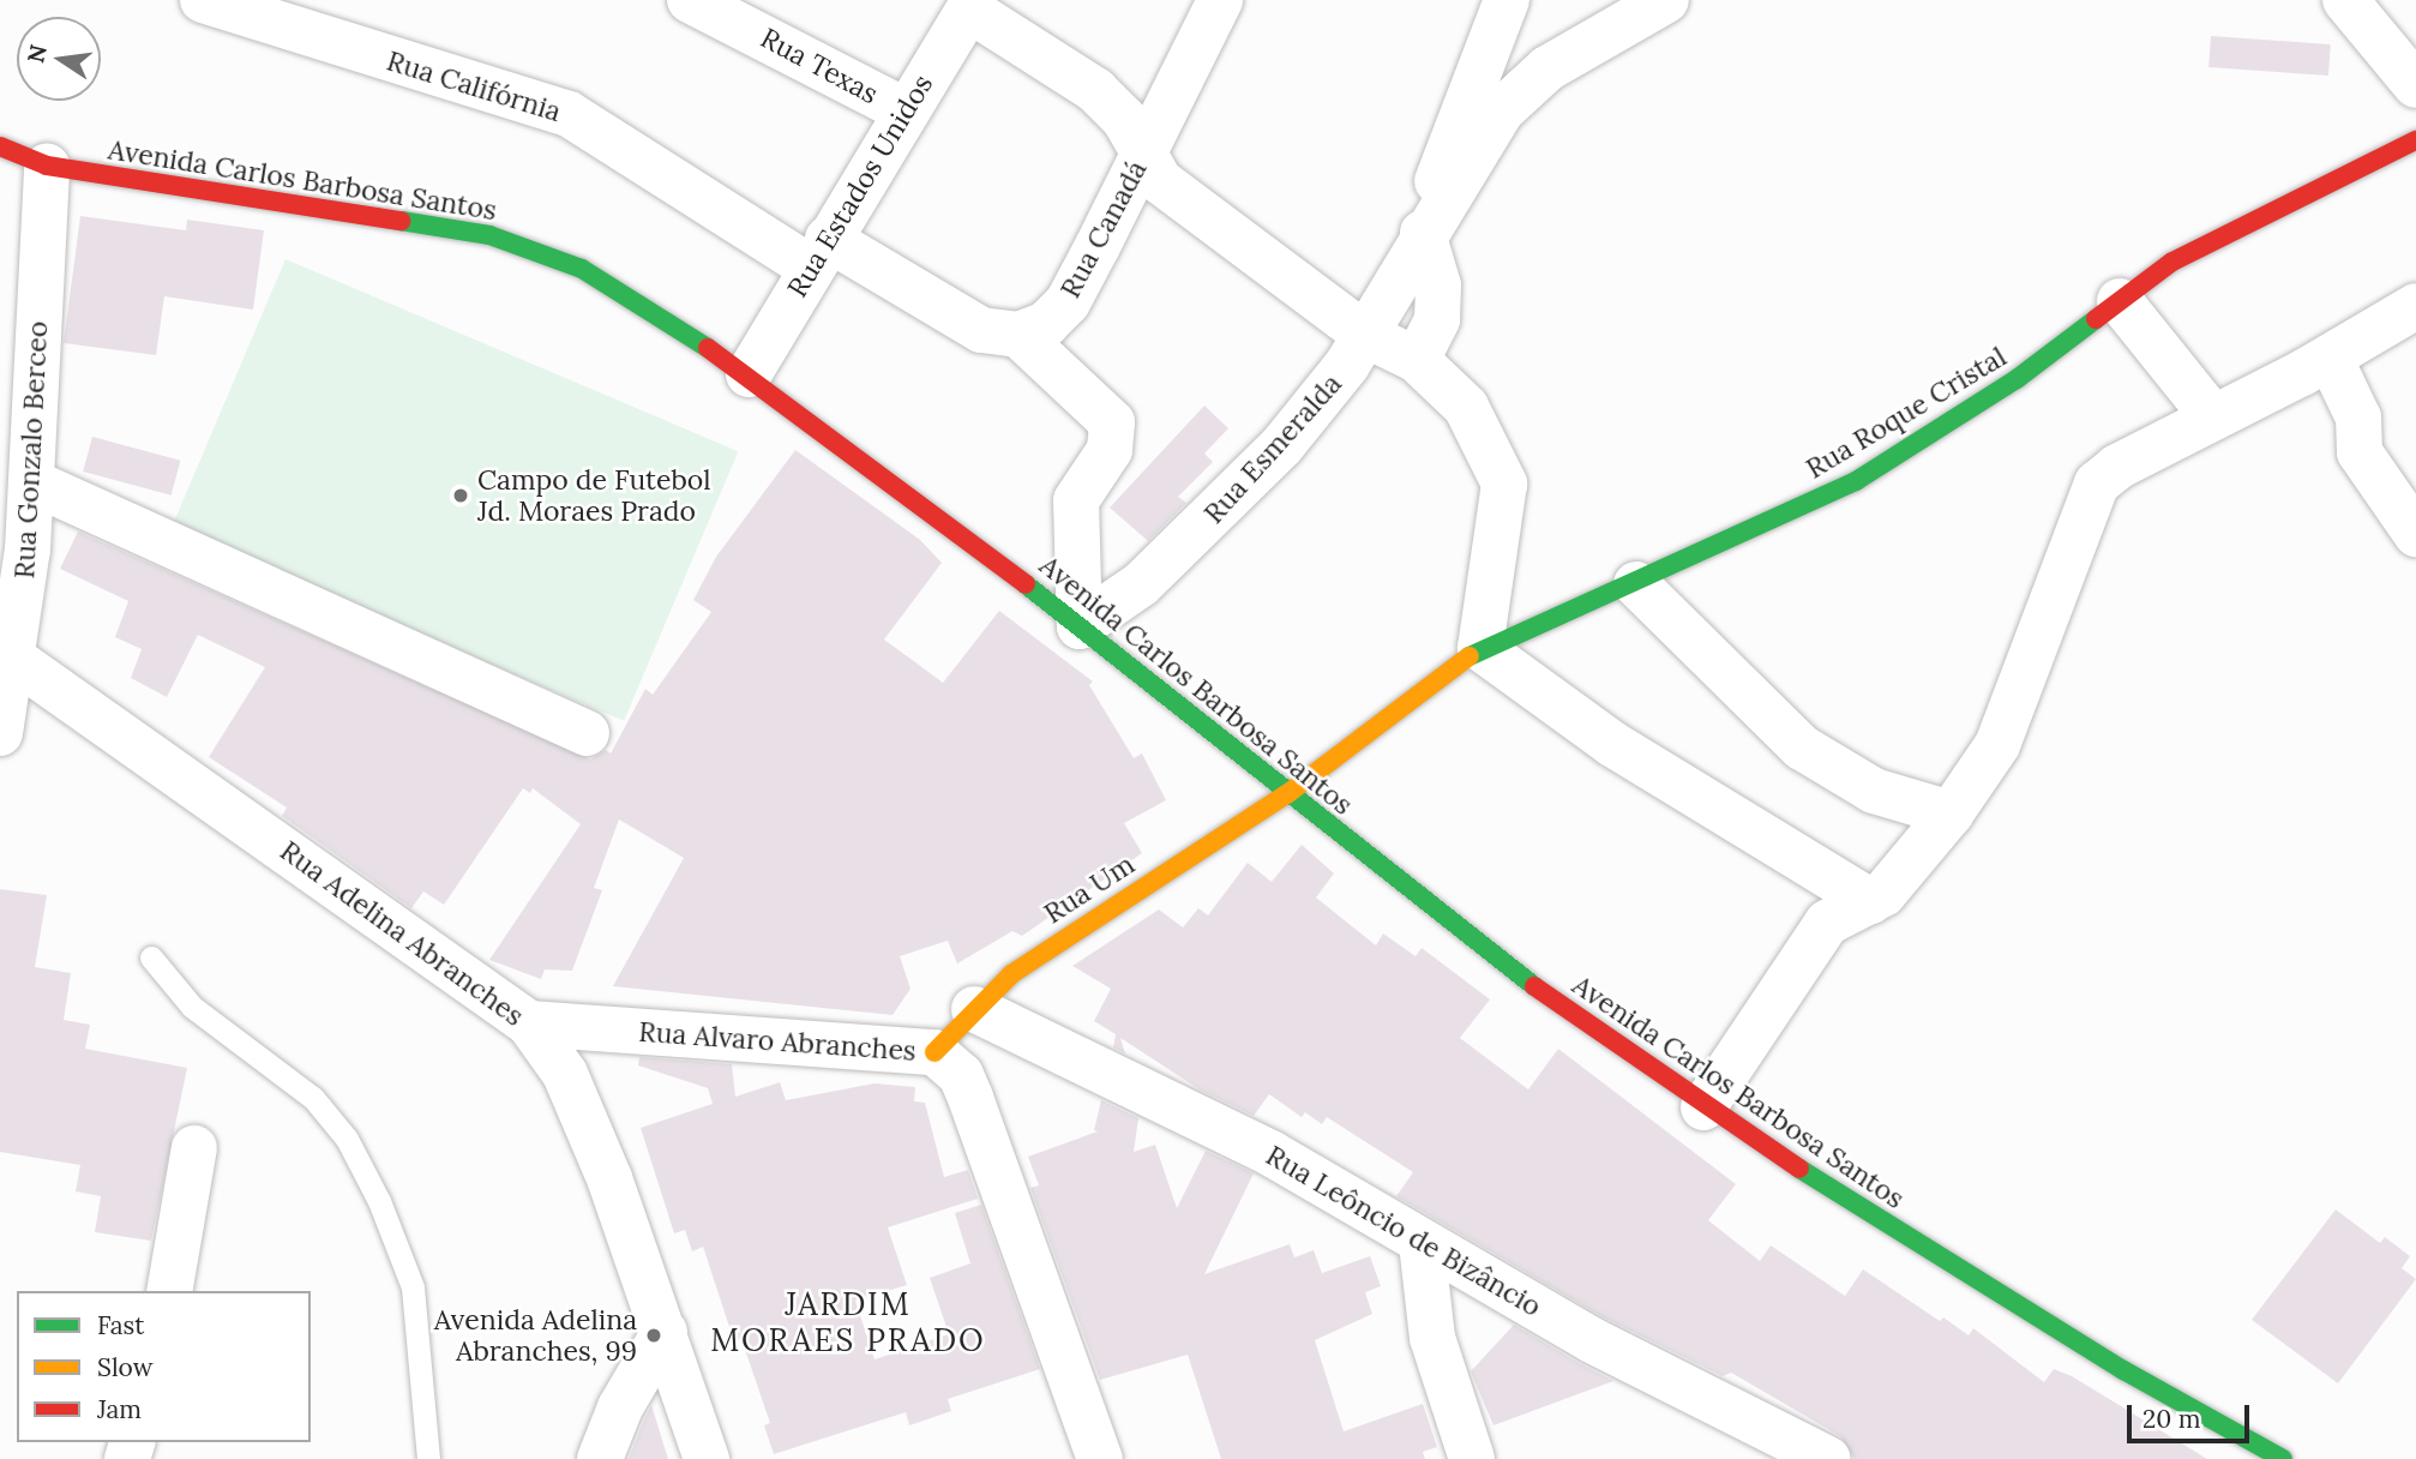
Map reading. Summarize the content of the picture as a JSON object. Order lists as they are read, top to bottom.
{
  "streets": {
    "main road": ["Avenida Carlos Barbosa Santos", "Rua Roque Cristal", "Rua Um"],
    "street": [
      "Rua Texas",
      "Rua Califórnia",
      "Rua Estados Unidos",
      "Rua Canadá",
      "Rua Esmeralda",
      "Rua Gonzalo Berceo",
      "Rua Adelina Abranches",
      "Rua Alvaro Abranches",
      "Rua Leôncio de Bizâncio"
    ]
  },
  "crossings": [
    ["Rua Texas", "Rua Estados Unidos"],
    ["Rua Califórnia", "Rua Estados Unidos"],
    ["Avenida Carlos Barbosa Santos", "Rua Estados Unidos"],
    ["Avenida Carlos Barbosa Santos", "Rua Roque Cristal"],
    ["Avenida Carlos Barbosa Santos", "Rua Esmeralda"],
    ["Avenida Carlos Barbosa Santos", "Rua Gonzalo Berceo"],
    ["Avenida Carlos Barbosa Santos", "Rua Um"],
    ["Rua Roque Cristal", "Rua Um"],
    ["Rua Gonzalo Berceo", "Rua Adelina Abranches"],
    ["Rua Um", "Rua Alvaro Abranches"],
    ["Rua Um", "Rua Leôncio de Bizâncio"],
    ["Rua Adelina Abranches", "Rua Alvaro Abranches"]
  ],
  "districts": ["JARDIM MORAES PRADO"],
  "places": ["Campo de Futebol Jd. Moraes Prado", "Avenida Adelina Abranches, 99"],
  "legend": ["Fast", "Slow", "Jam"],
  "scale_bar": "20 m",
  "north": "left"
}
